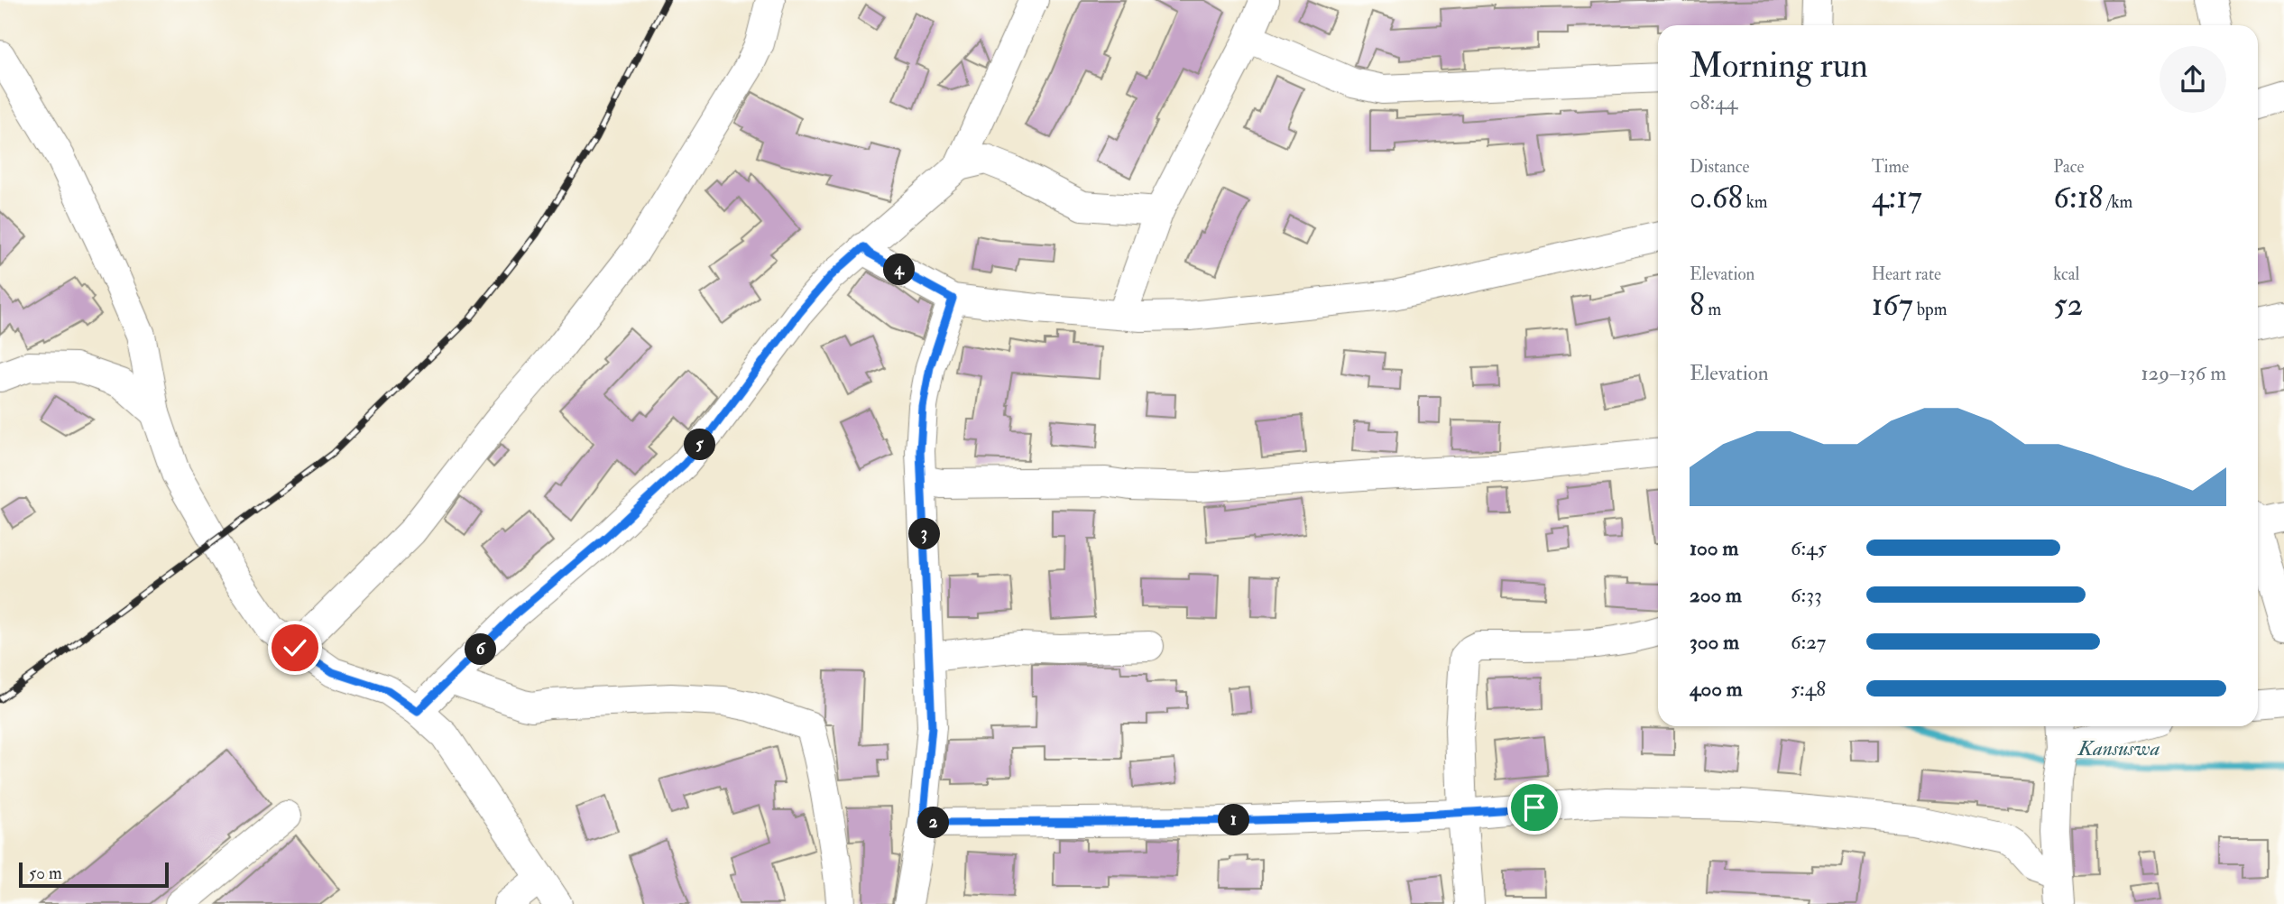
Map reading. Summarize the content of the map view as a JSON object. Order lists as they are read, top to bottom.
{
  "water": ["Kansuswa"],
  "scale_bar": "50 m",
  "page": {
    "heading": ["Morning run", "08:44"],
    "stats": [
      ["Distance", "0.68 km"],
      ["Time", "4:17"],
      ["Pace", "6:18 /km"],
      ["Elevation", "8 m"],
      ["Heart rate", "167 bpm"],
      ["kcal", "52"]
    ],
    "pins": [
      "4",
      "5",
      "3",
      "6",
      "1",
      "2"
    ],
    "chart": ["Elevation", "129–136 m"],
    "list": [
      {
        "name": "100 m",
        "note": "6:45"
      },
      {
        "name": "200 m",
        "note": "6:33"
      },
      {
        "name": "300 m",
        "note": "6:27"
      },
      {
        "name": "400 m",
        "note": "5:48"
      }
    ],
    "scale": "50 m"
  }
}
